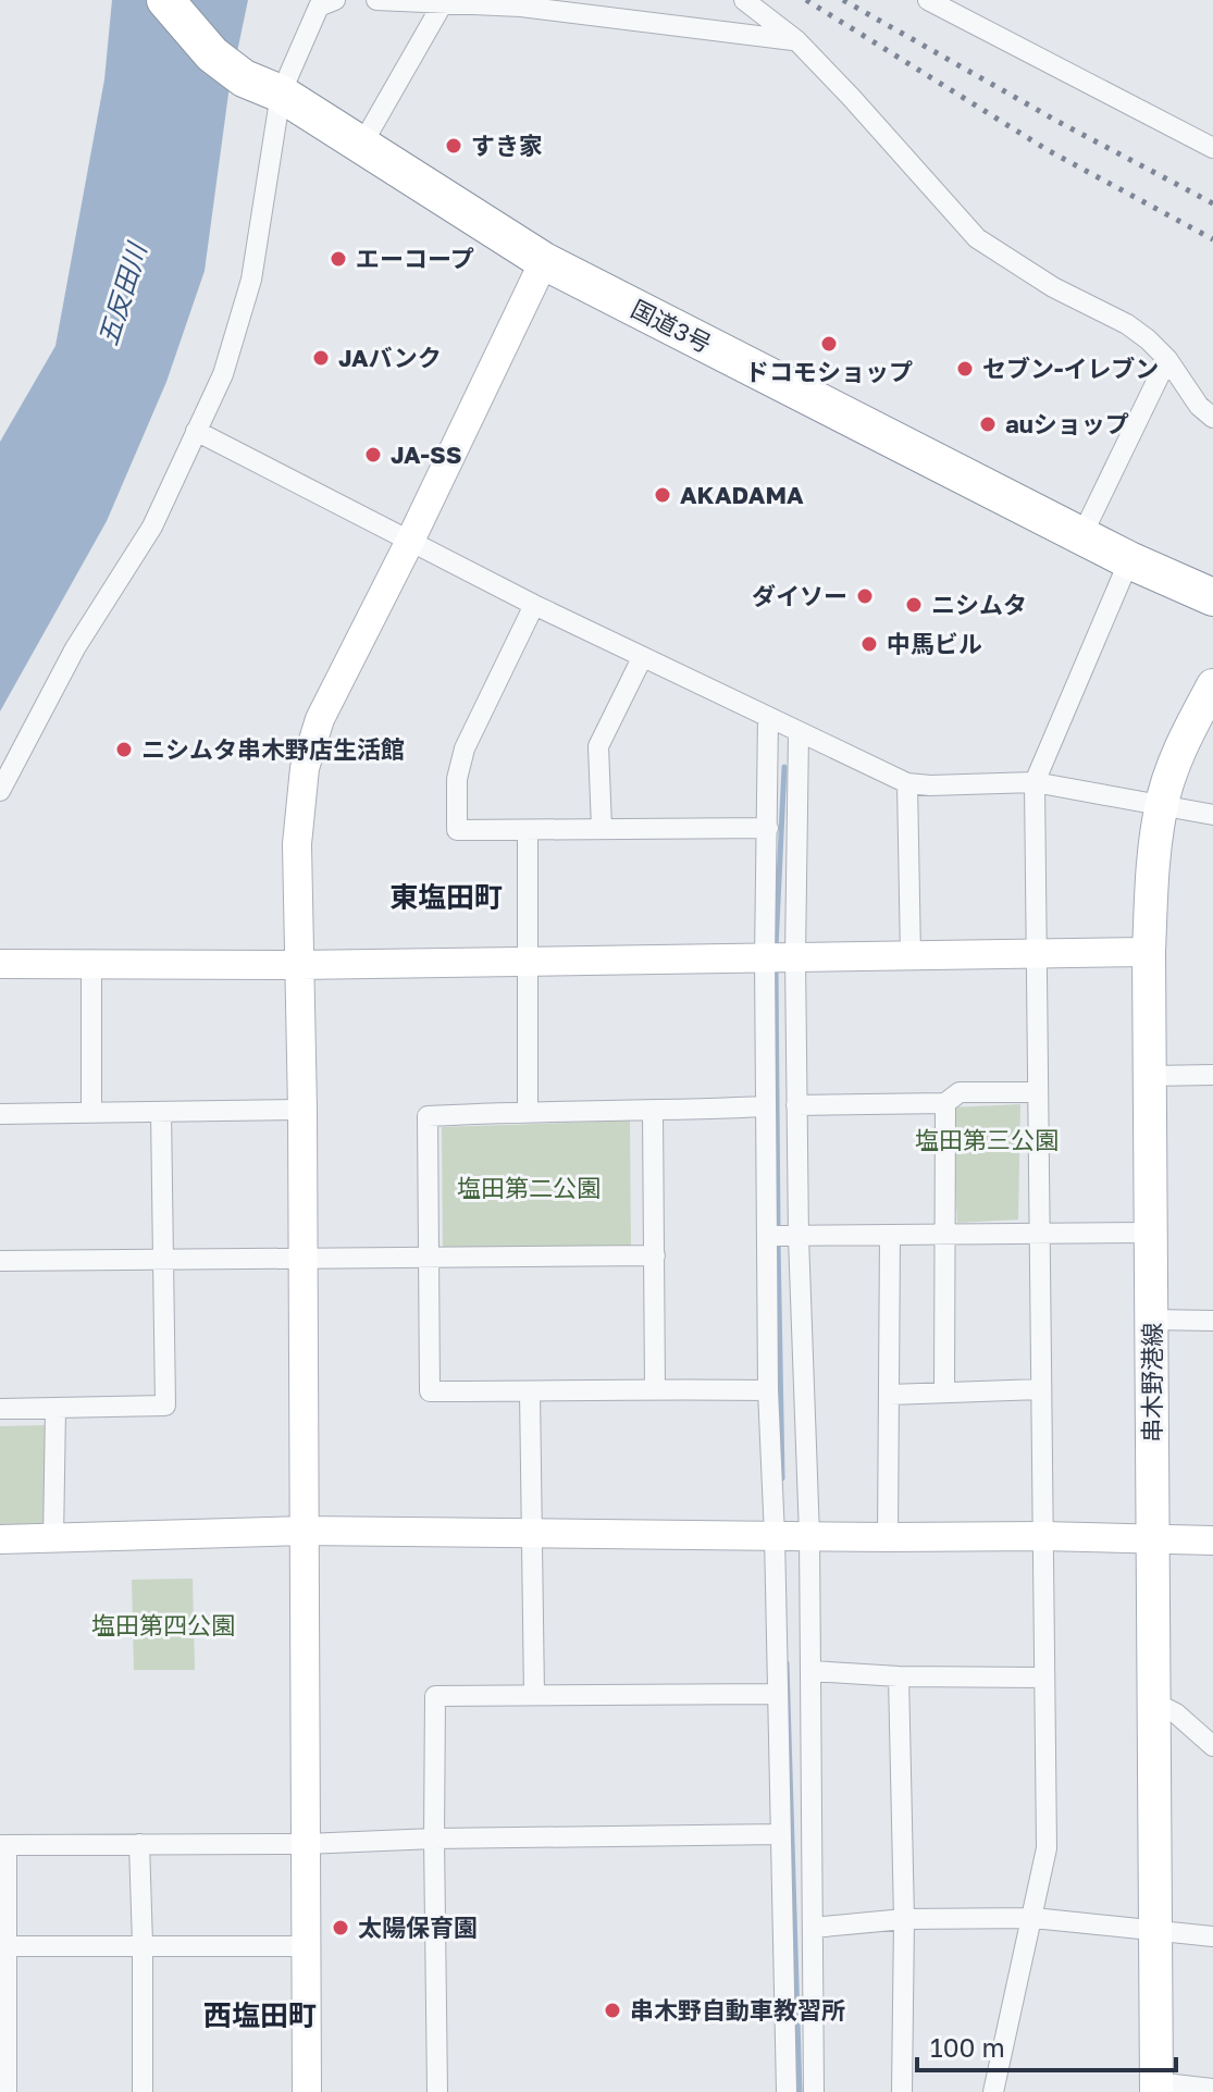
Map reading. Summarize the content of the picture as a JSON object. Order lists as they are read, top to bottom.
{
  "streets": {
    "highway": ["国道3号"],
    "main road": ["串木野港線"]
  },
  "districts": ["東塩田町", "西塩田町"],
  "water": ["五反田川"],
  "parks": ["塩田第三公園", "塩田第二公園", "塩田第四公園"],
  "places": [
    "すき家",
    "エーコープ",
    "ドコモショップ",
    "JAバンク",
    "セブン-イレブン",
    "auショップ",
    "JA-SS",
    "AKADAMA",
    "ダイソー",
    "ニシムタ",
    "中馬ビル",
    "ニシムタ串木野店生活館",
    "太陽保育園",
    "串木野自動車教習所"
  ],
  "scale_bar": "100 m"
}
